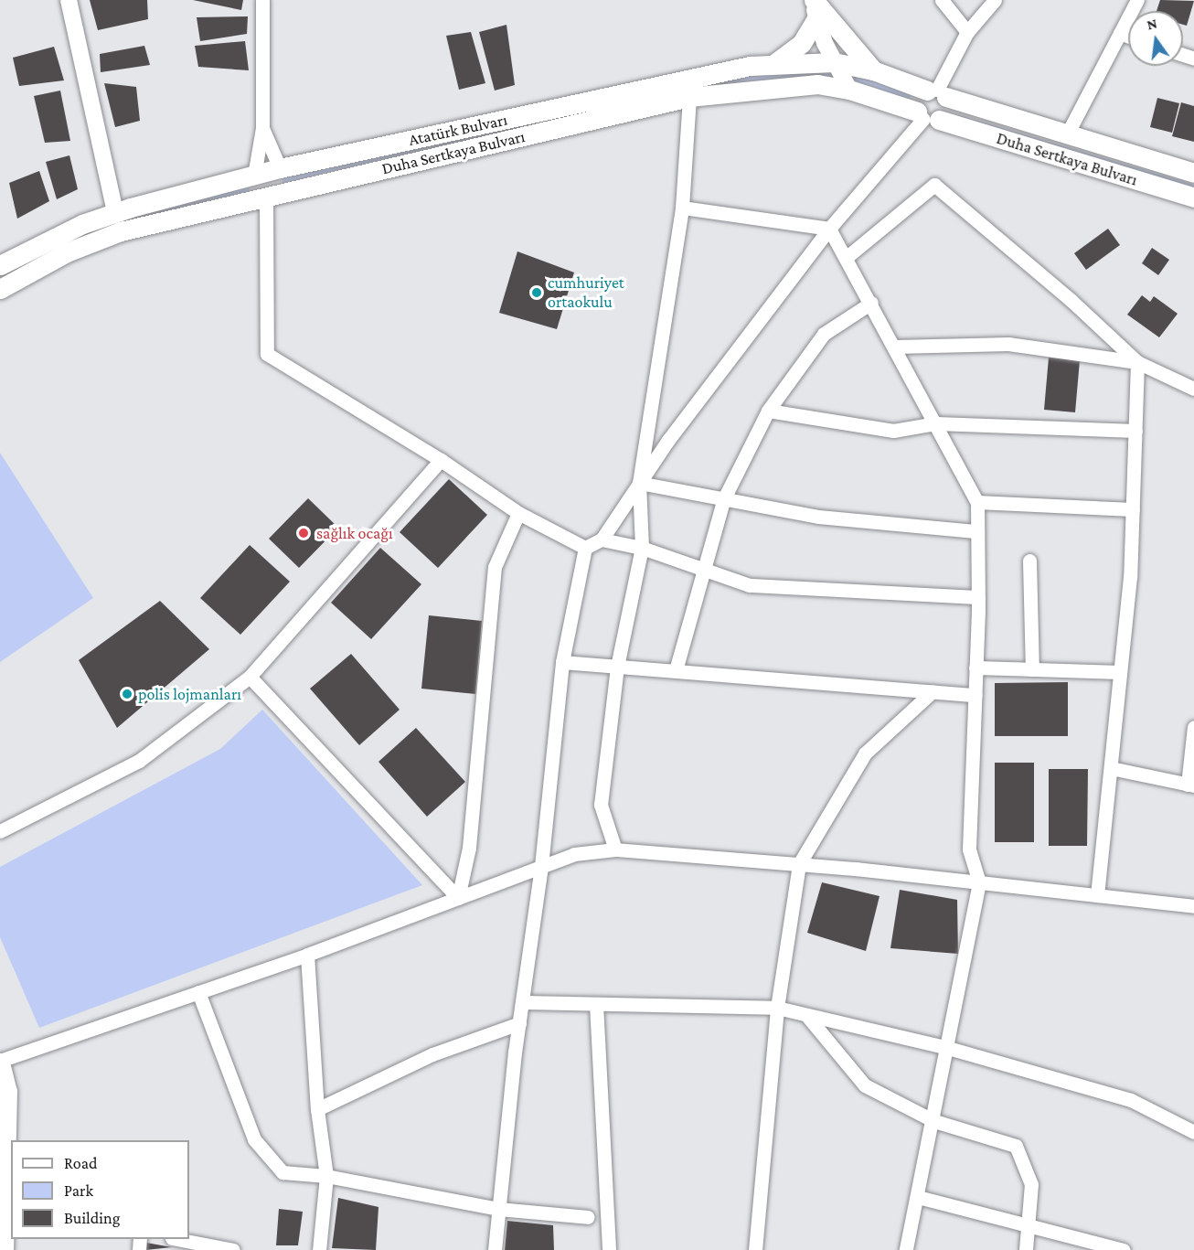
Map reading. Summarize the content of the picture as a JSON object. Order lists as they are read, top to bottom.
{
  "streets": {
    "main road": ["Atatürk Bulvarı", "Duha Sertkaya Bulvarı"]
  },
  "crossings": [
    ["Atatürk Bulvarı", "Duha Sertkaya Bulvarı"]
  ],
  "places": ["cumhuriyet ortaokulu", "sağlık ocağı", "polis lojmanları"],
  "legend": ["Road", "Park", "Building"],
  "north": "top"
}
